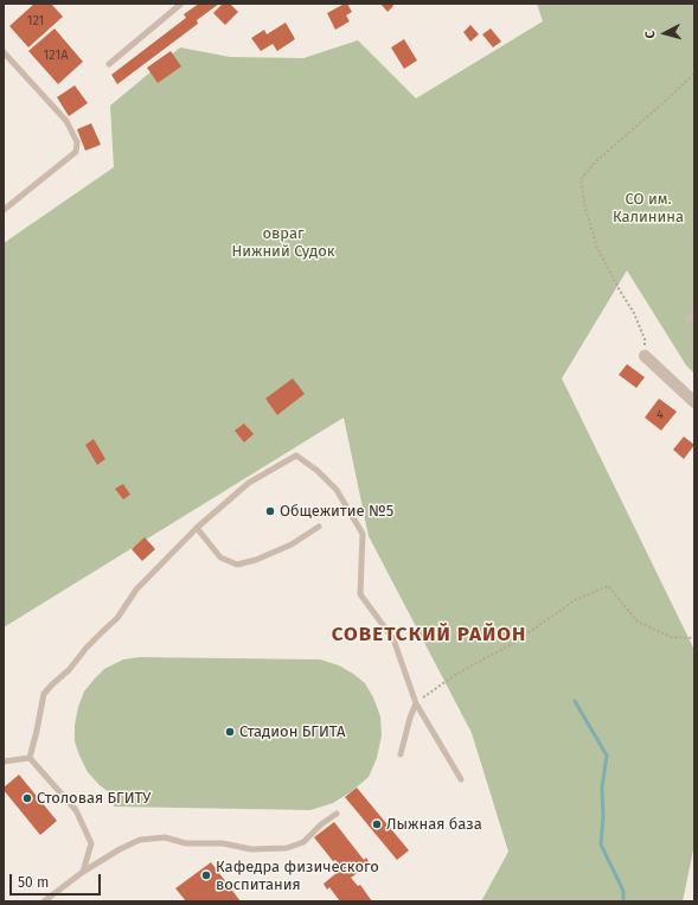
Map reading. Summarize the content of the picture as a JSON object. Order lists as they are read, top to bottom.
{
  "districts": ["СОВЕТСКИЙ РАЙОН"],
  "parks": ["СО им. Калинина", "овраг Нижний Судок"],
  "places": [
    "Общежитие №5",
    "Стадион БГИТА",
    "Столовая БГИТУ",
    "Лыжная база",
    "Кафедра физического воспитания"
  ],
  "house_numbers": ["121", "121А", "4"],
  "scale_bar": "50 m",
  "north": "left"
}
